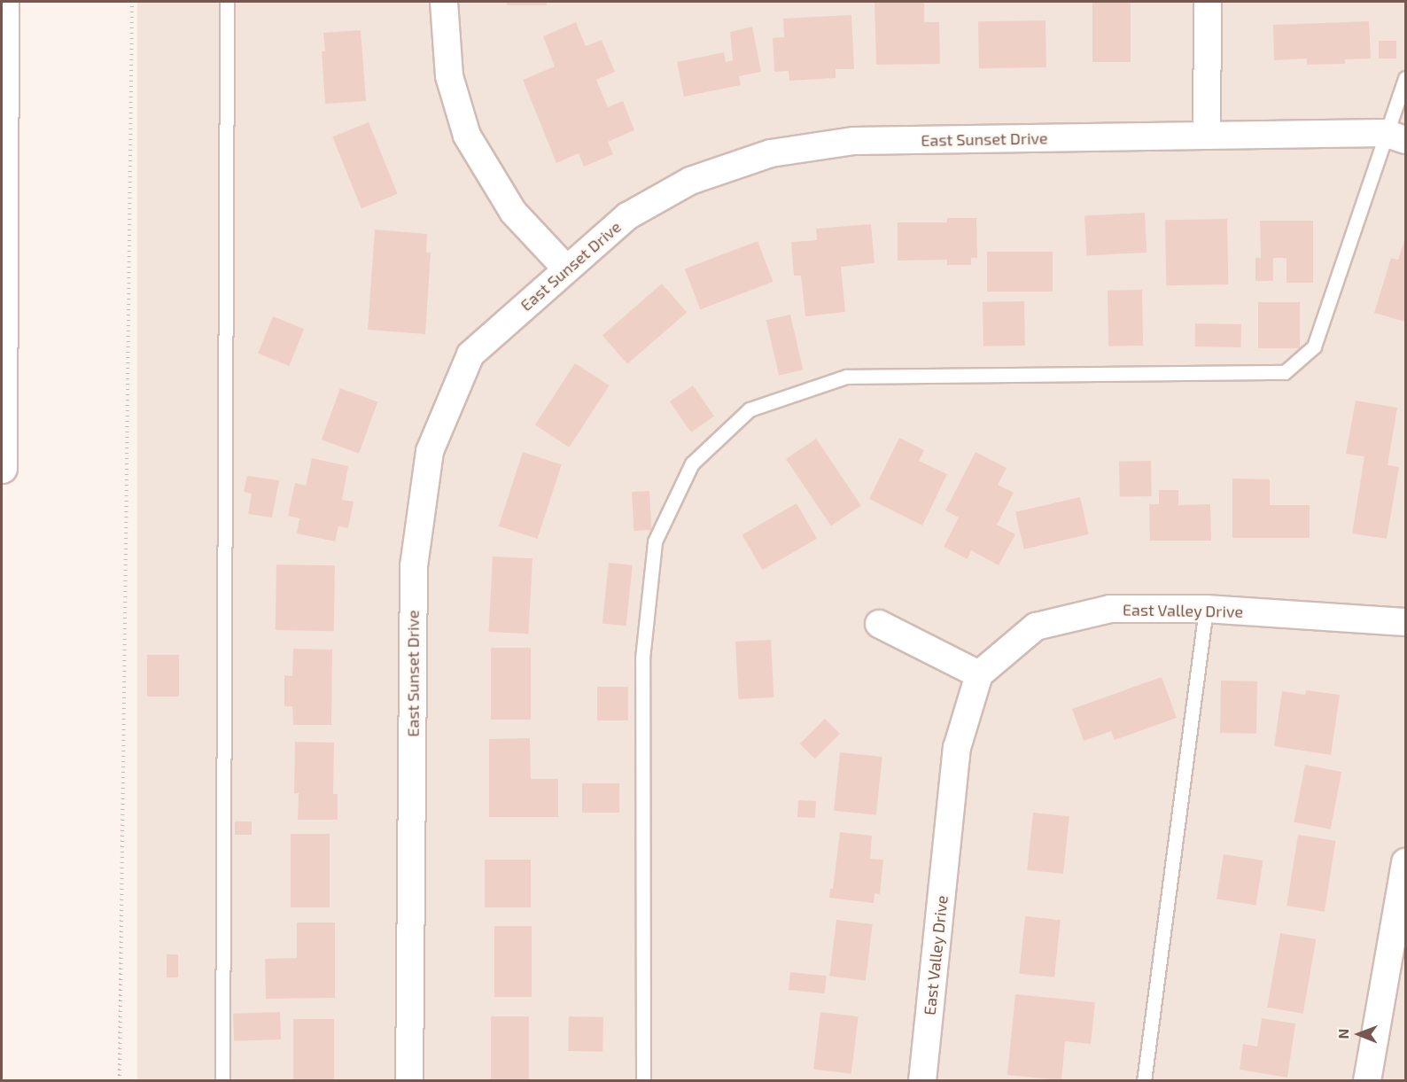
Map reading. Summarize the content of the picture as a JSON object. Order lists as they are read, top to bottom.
{
  "streets": {
    "street": ["East Sunset Drive", "East Valley Drive"]
  },
  "north": "left"
}
